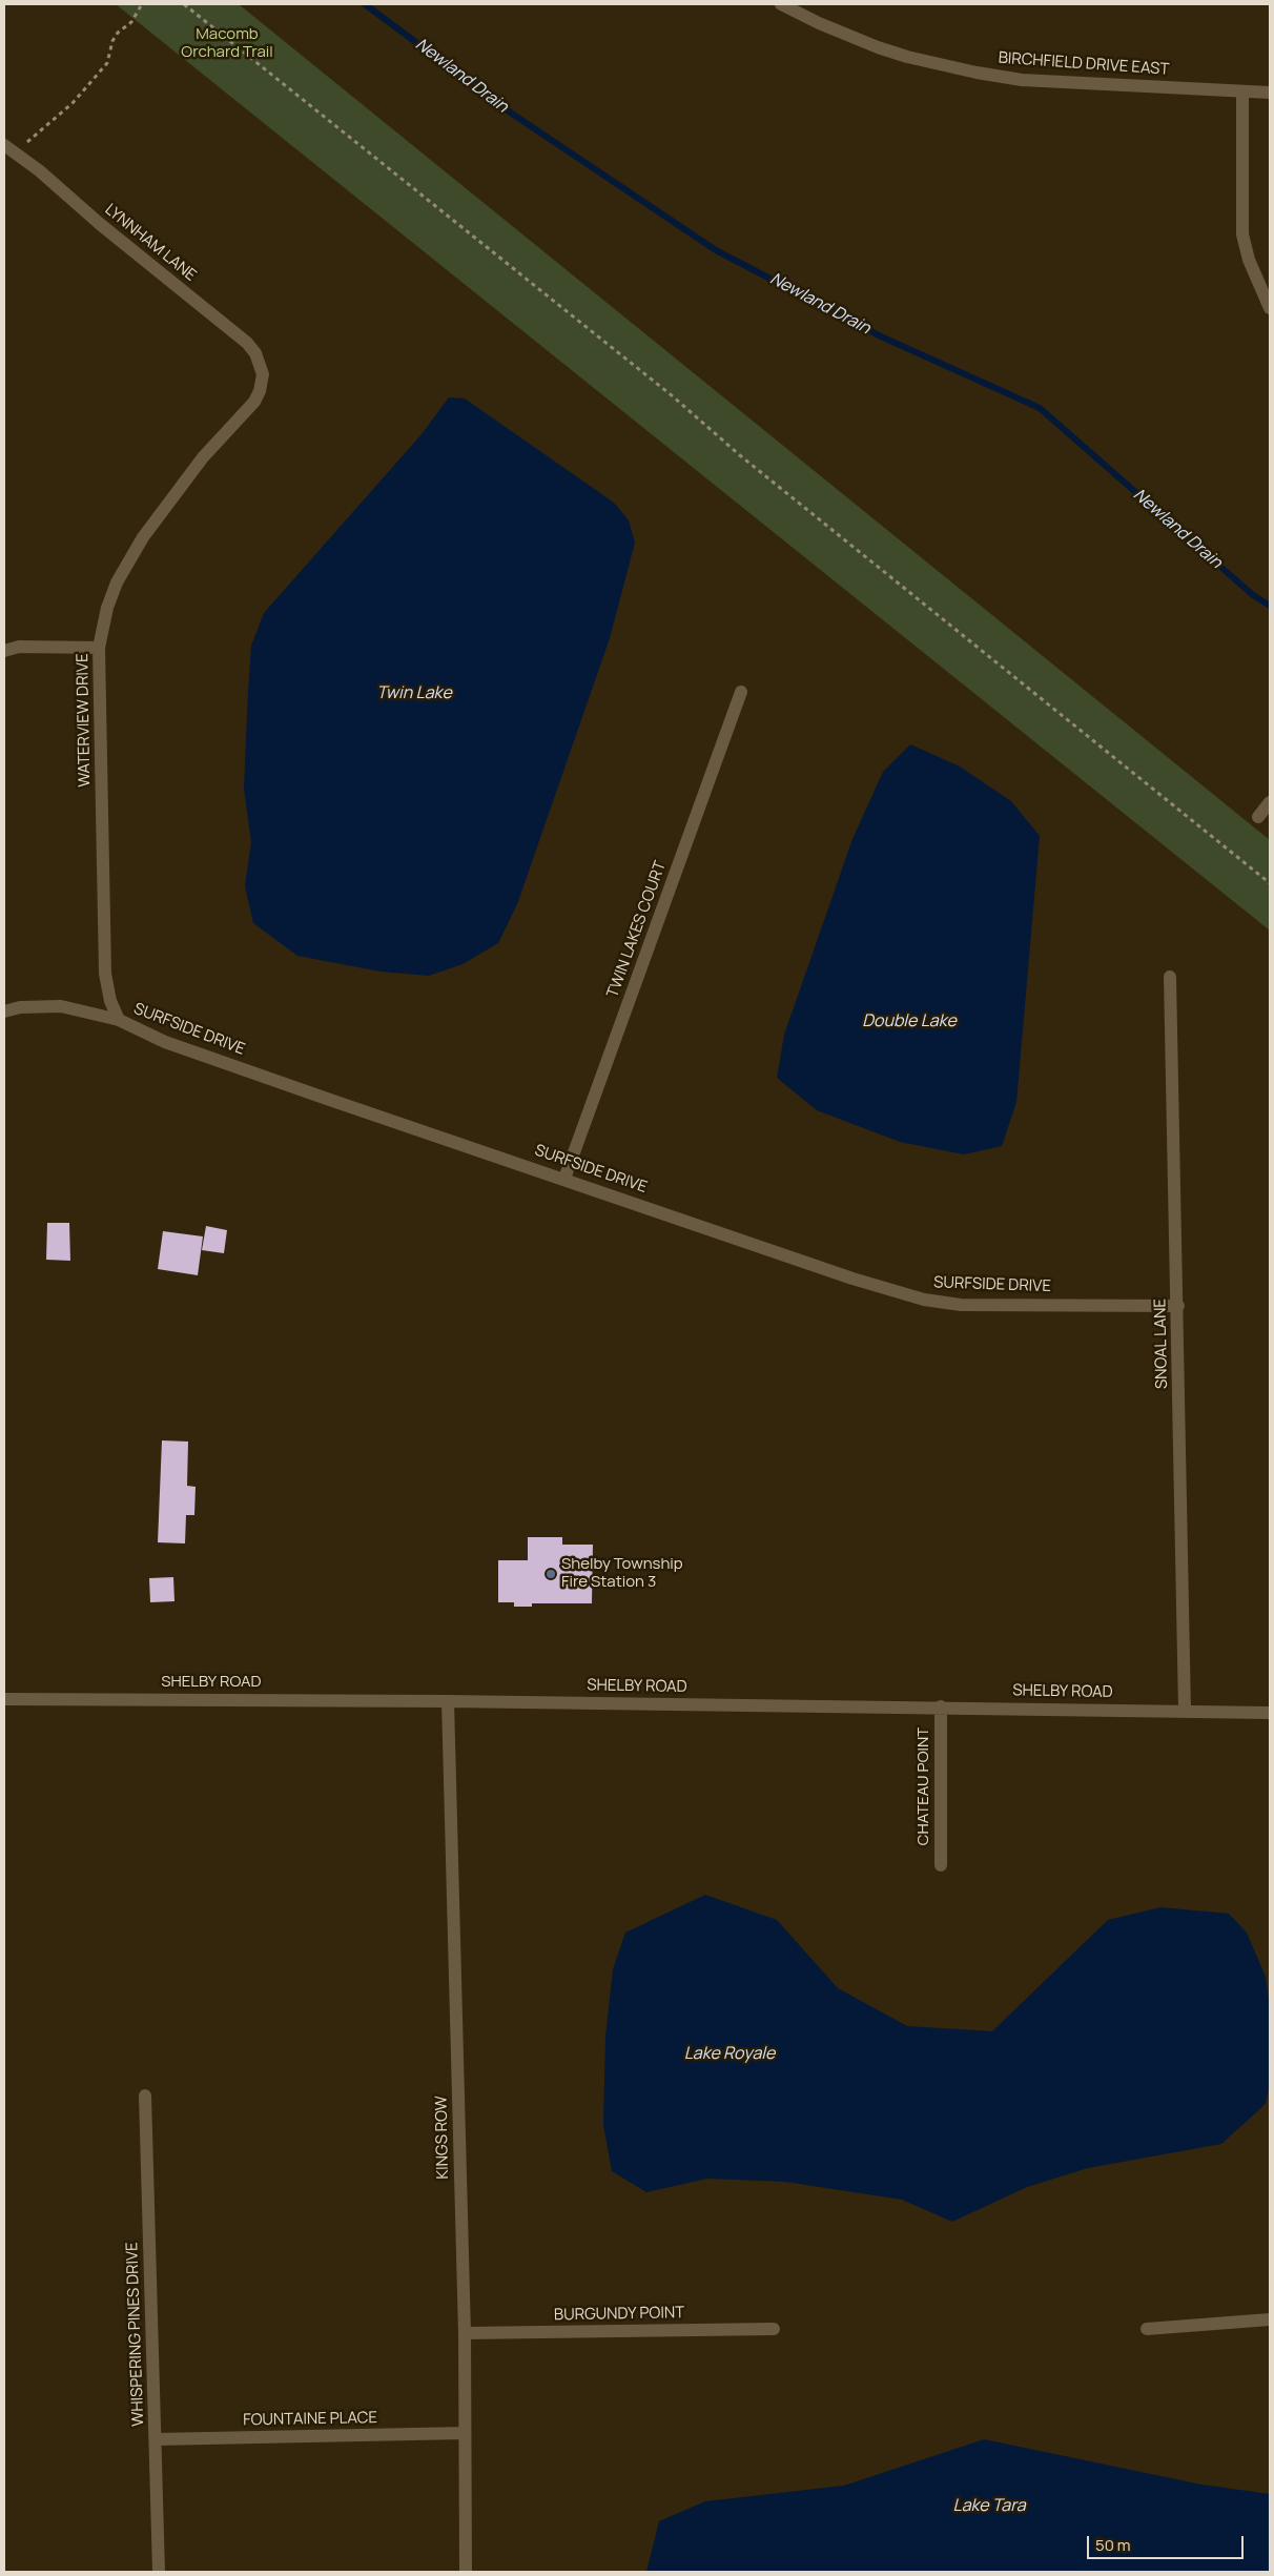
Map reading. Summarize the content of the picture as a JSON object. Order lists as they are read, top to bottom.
{
  "streets": {
    "street": [
      "BIRCHFIELD DRIVE EAST",
      "LYNNHAM LANE",
      "WATERVIEW DRIVE",
      "TWIN LAKES COURT",
      "SURFSIDE DRIVE",
      "SNOAL LANE",
      "SHELBY ROAD",
      "CHATEAU POINT",
      "KINGS ROW",
      "BURGUNDY POINT",
      "WHISPERING PINES DRIVE",
      "FOUNTAINE PLACE"
    ]
  },
  "crossings": [
    ["LYNNHAM LANE", "WATERVIEW DRIVE"],
    ["WATERVIEW DRIVE", "SURFSIDE DRIVE"],
    ["TWIN LAKES COURT", "SURFSIDE DRIVE"],
    ["SURFSIDE DRIVE", "SNOAL LANE"],
    ["SNOAL LANE", "SHELBY ROAD"],
    ["SHELBY ROAD", "CHATEAU POINT"],
    ["SHELBY ROAD", "KINGS ROW"],
    ["KINGS ROW", "BURGUNDY POINT"],
    ["KINGS ROW", "FOUNTAINE PLACE"],
    ["WHISPERING PINES DRIVE", "FOUNTAINE PLACE"]
  ],
  "water": [
    "Newland Drain",
    "Twin Lake",
    "Double Lake",
    "Lake Royale",
    "Lake Tara"
  ],
  "parks": ["Macomb Orchard Trail"],
  "places": ["Shelby Township Fire Station 3"],
  "scale_bar": "50 m"
}
